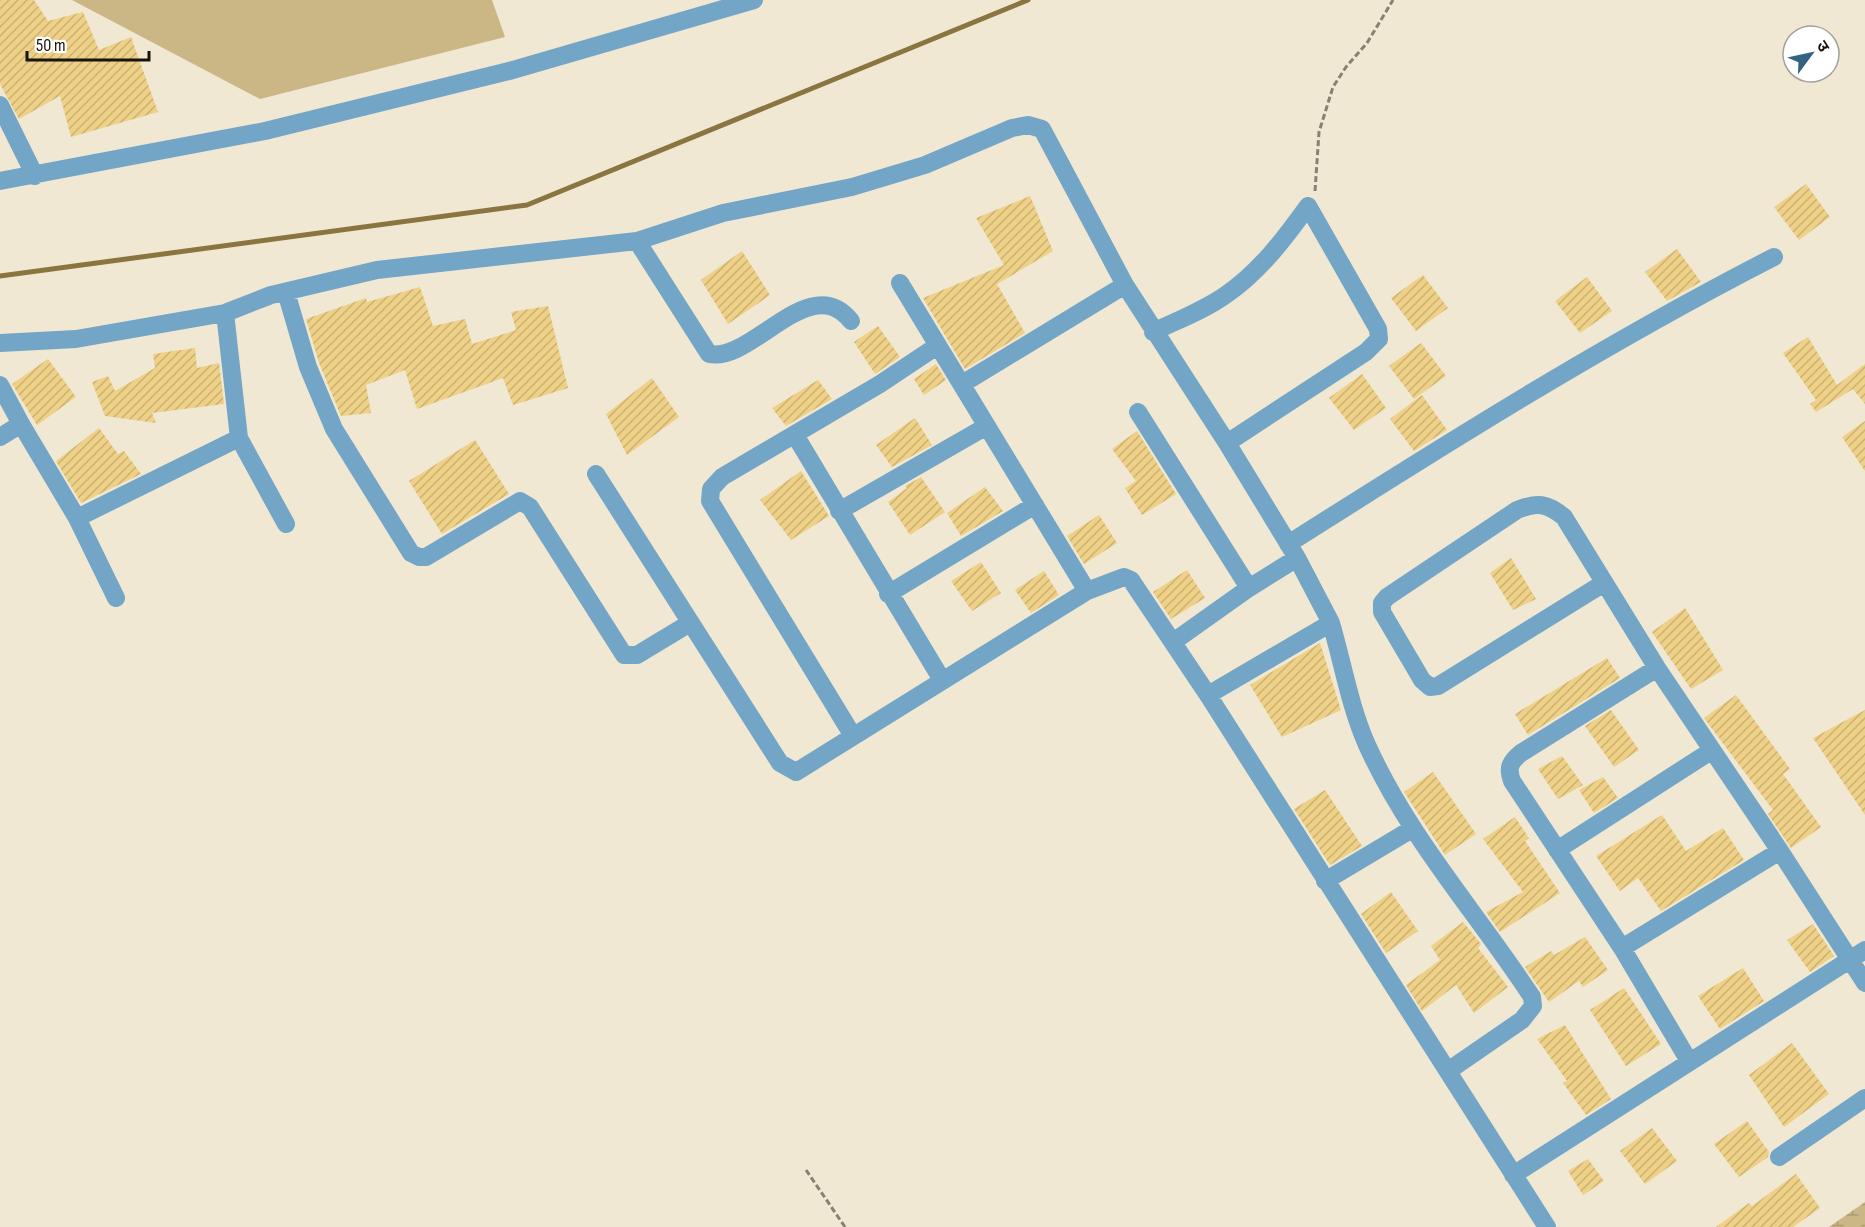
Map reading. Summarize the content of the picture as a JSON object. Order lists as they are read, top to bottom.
{
  "scale_bar": "50 m",
  "north": "top right"
}
